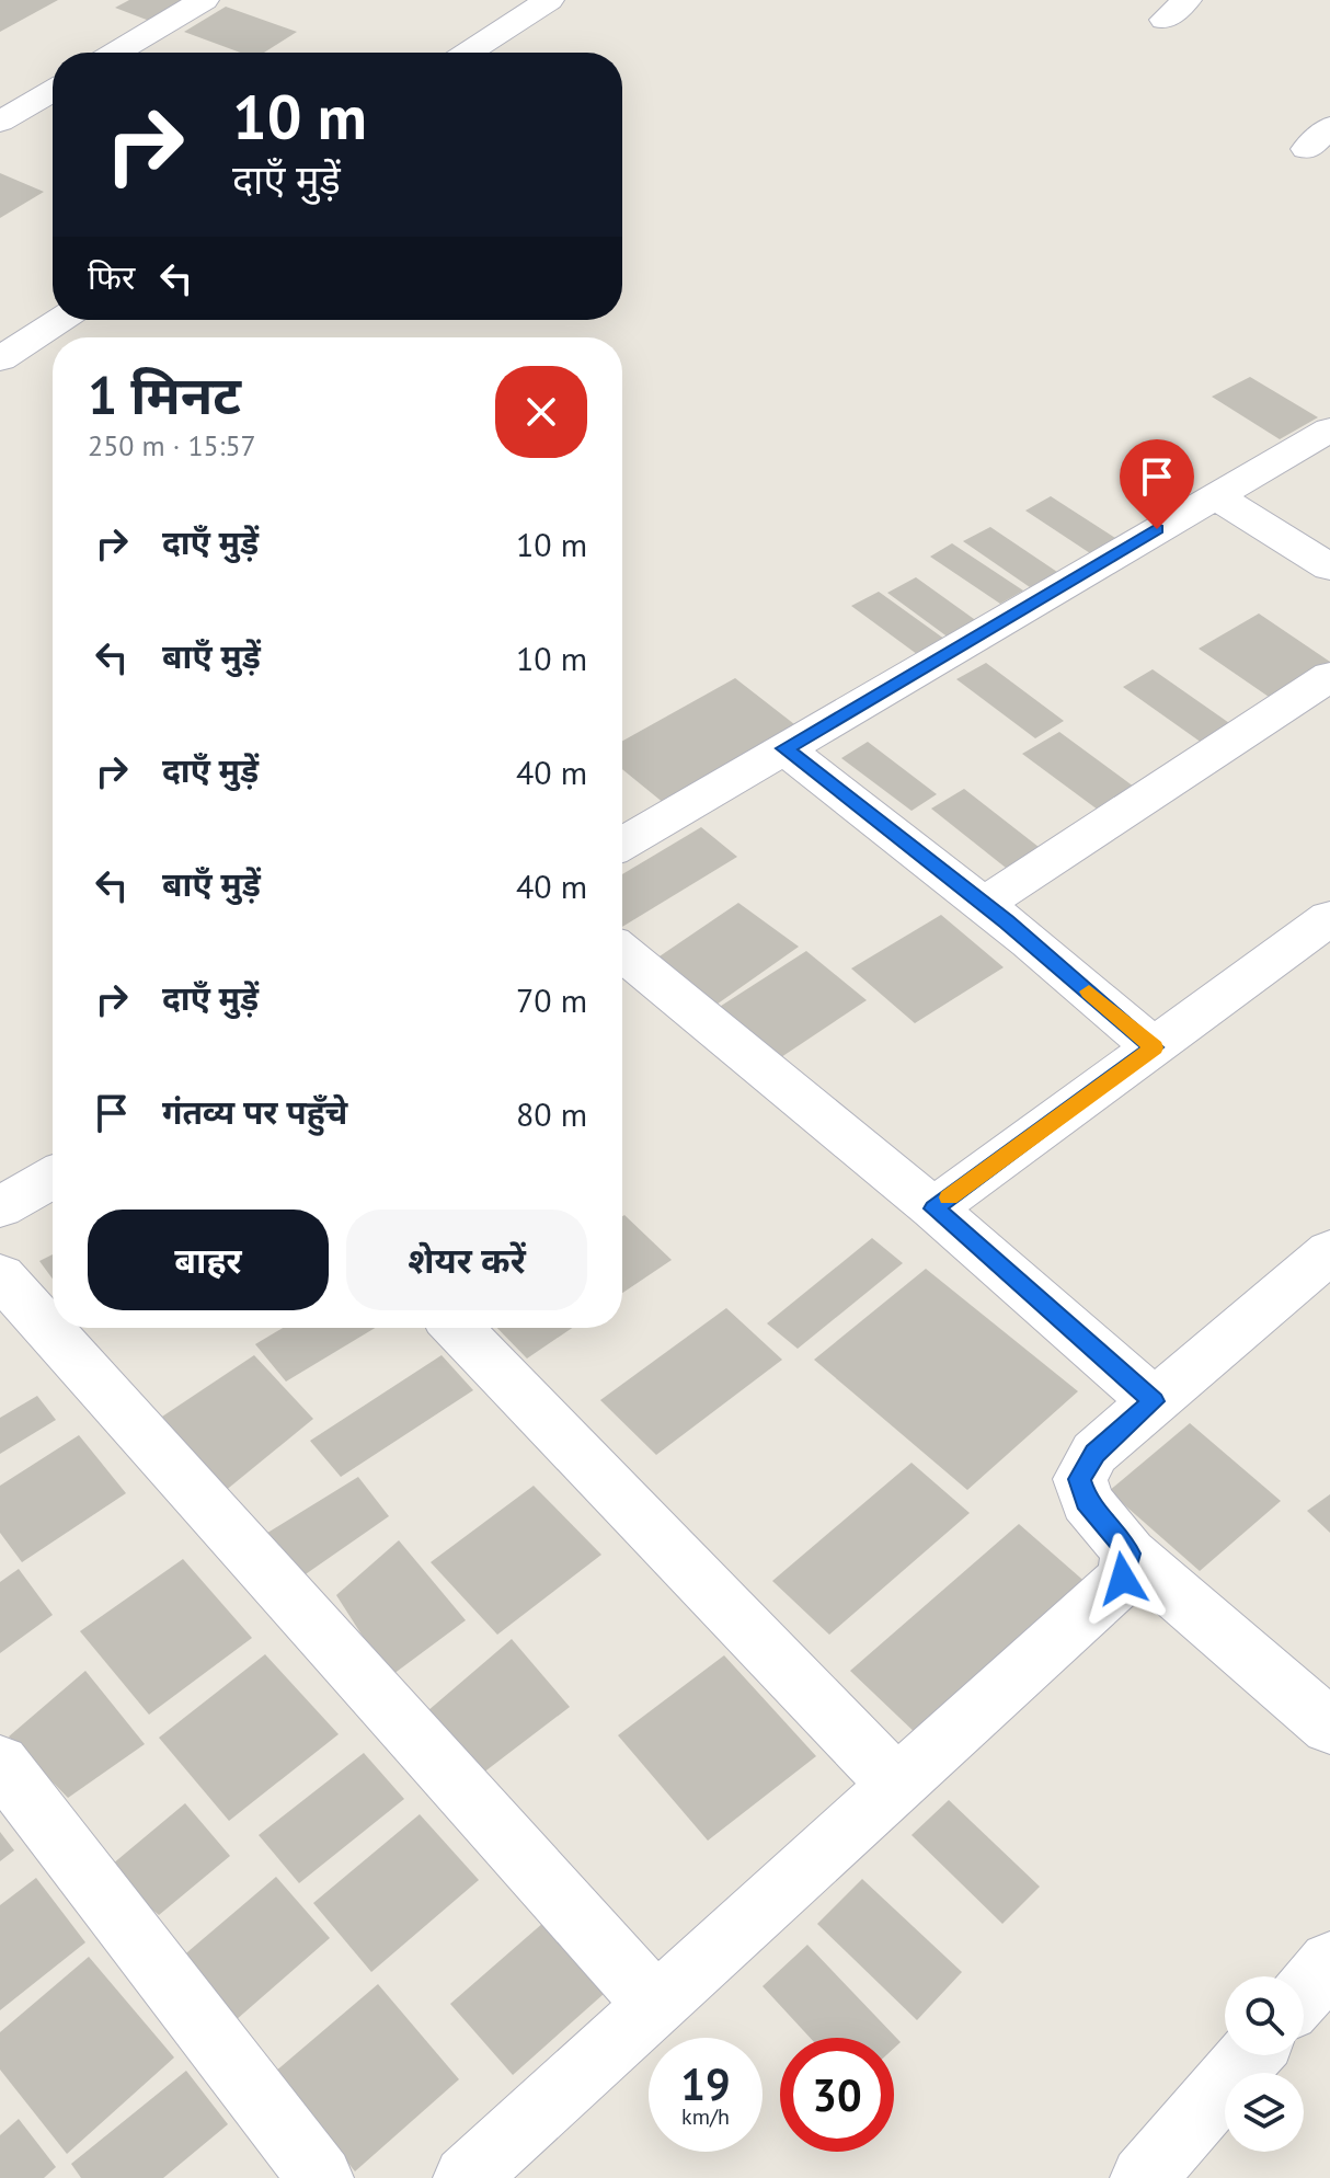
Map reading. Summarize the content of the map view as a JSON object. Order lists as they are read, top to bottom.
{
  "page": {
    "turn": ["10 m", "दाएँ मुड़ें"],
    "then": "फिर",
    "heading": ["1 मिनट", "250 m · 15:57"],
    "list": [
      {
        "name": "दाएँ मुड़ें",
        "value": "10 m"
      },
      {
        "name": "बाएँ मुड़ें",
        "value": "10 m"
      },
      {
        "name": "दाएँ मुड़ें",
        "value": "40 m"
      },
      {
        "name": "बाएँ मुड़ें",
        "value": "40 m"
      },
      {
        "name": "दाएँ मुड़ें",
        "value": "70 m"
      },
      {
        "name": "गंतव्य पर पहुँचे",
        "value": "80 m"
      }
    ],
    "buttons": ["बाहर", "शेयर करें"],
    "speed": "19 km/h",
    "limit": "30"
  }
}
